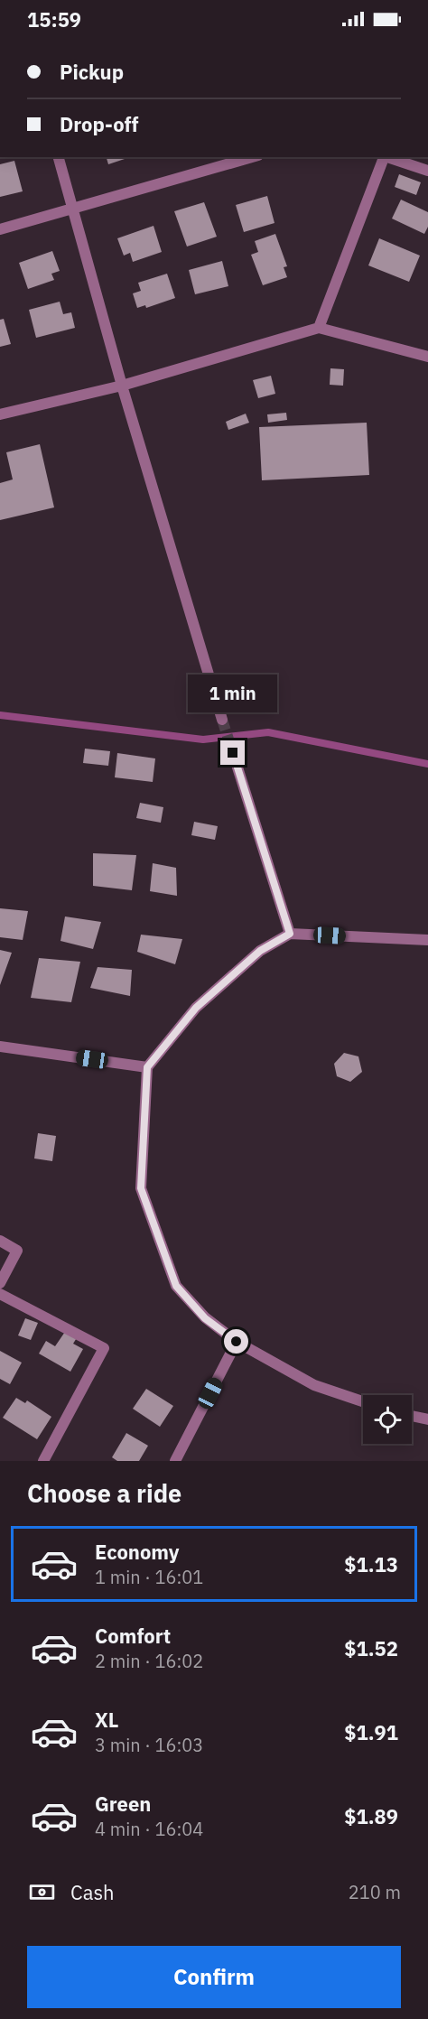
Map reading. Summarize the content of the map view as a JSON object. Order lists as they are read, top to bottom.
{
  "page": {
    "status": "15:59",
    "banner": ["Pickup", "Drop-off"],
    "bubble": "1 min",
    "heading": "Choose a ride",
    "list": [
      {
        "name": "Economy",
        "note": "1 min · 16:01",
        "value": "$1.13"
      },
      {
        "name": "Comfort",
        "note": "2 min · 16:02",
        "value": "$1.52"
      },
      {
        "name": "XL",
        "note": "3 min · 16:03",
        "value": "$1.91"
      },
      {
        "name": "Green",
        "note": "4 min · 16:04",
        "value": "$1.89"
      }
    ],
    "pay": ["Cash", "210 m"],
    "buttons": "Confirm"
  }
}
